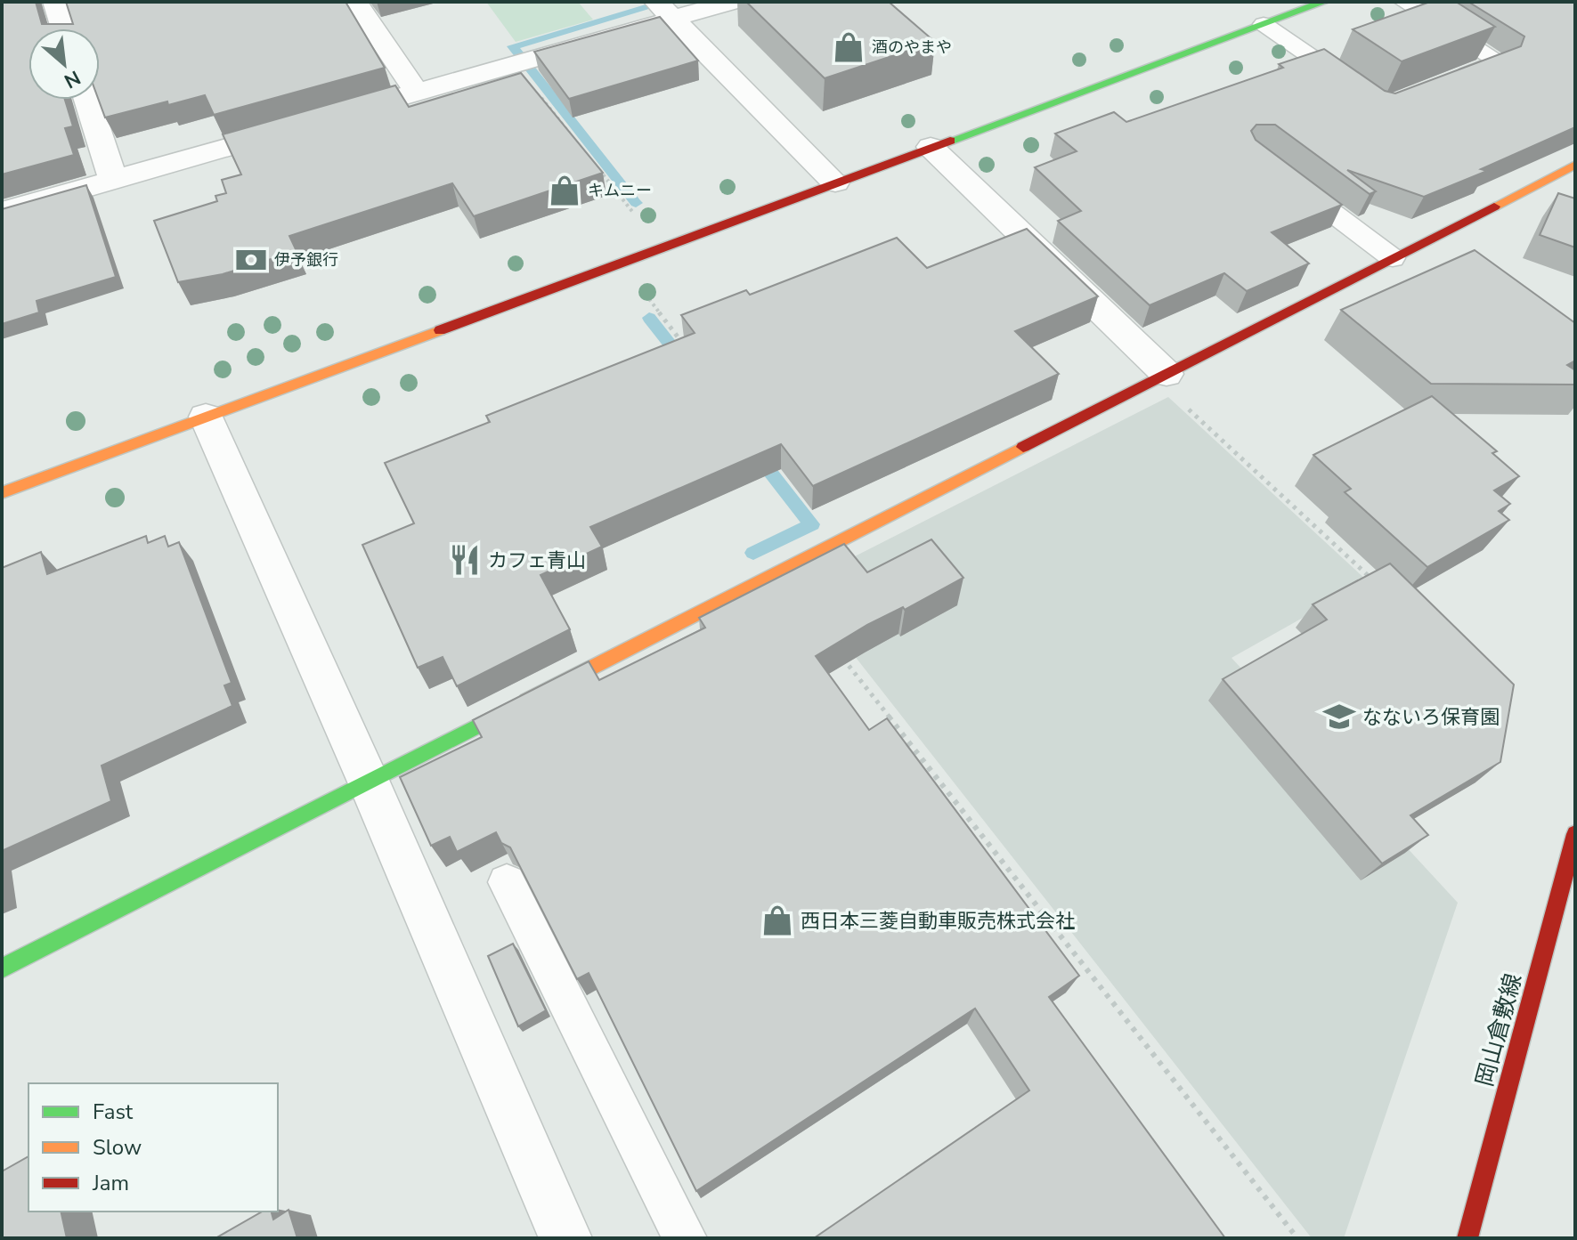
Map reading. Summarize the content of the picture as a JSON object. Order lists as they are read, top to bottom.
{
  "streets": {
    "street": ["岡山倉敷線"]
  },
  "places": {
    "shop": ["酒のやまや", "キムニー", "西日本三菱自動車販売株式会社"],
    "bank": ["伊予銀行"],
    "restaurant": ["カフェ青山"],
    "school or university": ["なないろ保育園"]
  },
  "legend": ["Fast", "Slow", "Jam"],
  "north": "bottom right"
}
